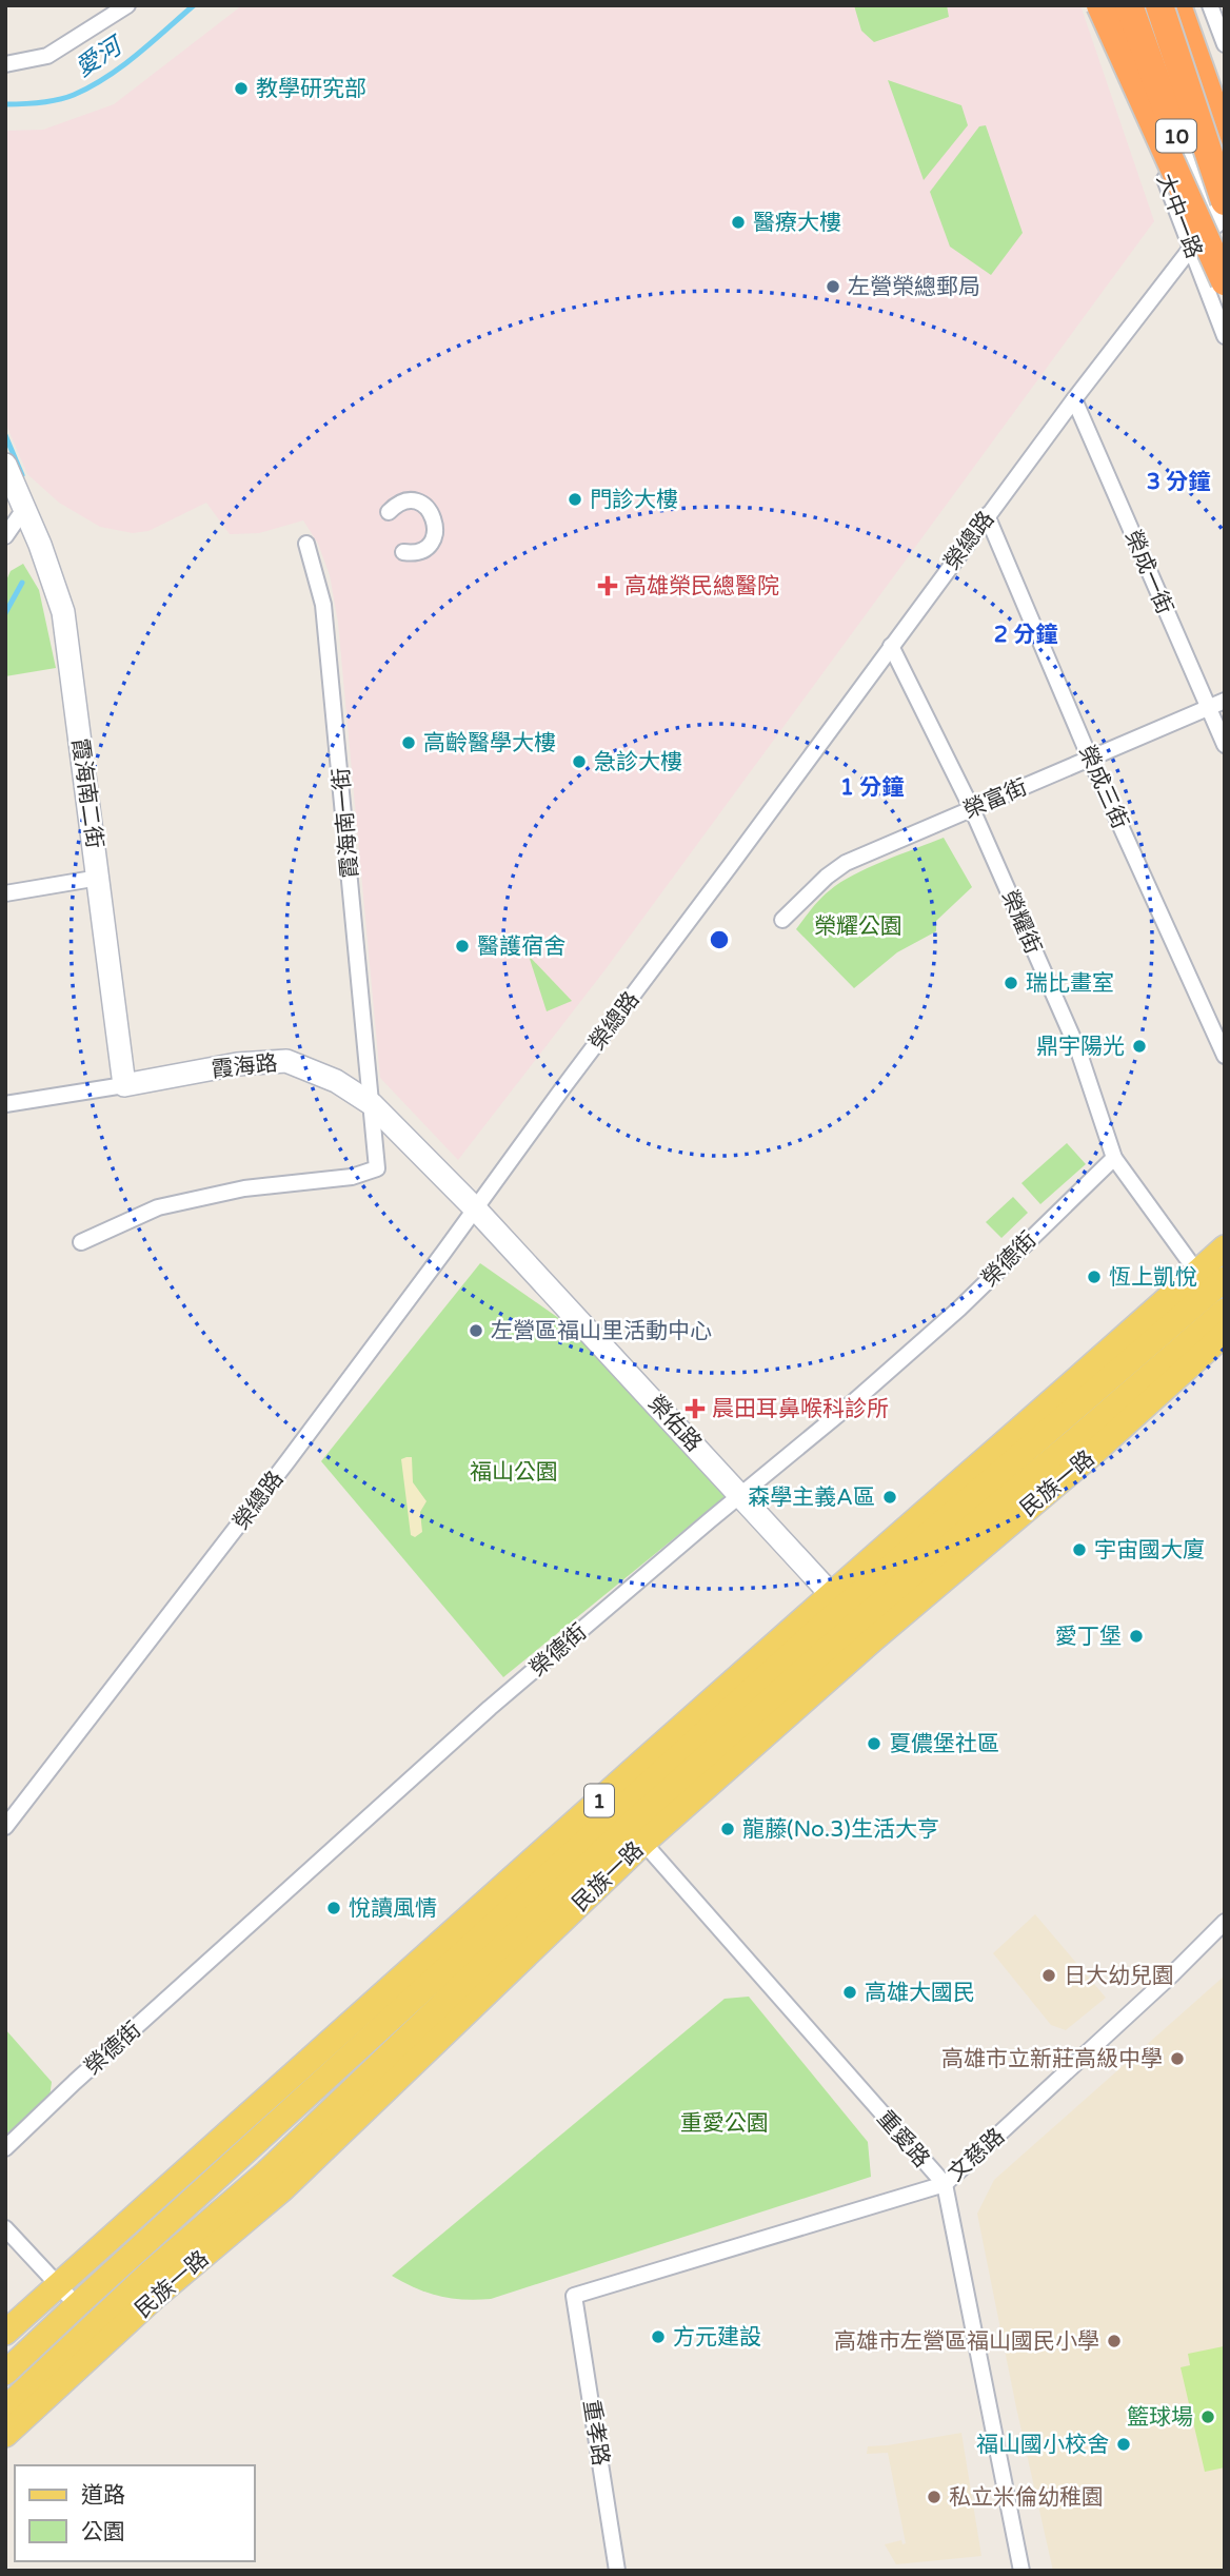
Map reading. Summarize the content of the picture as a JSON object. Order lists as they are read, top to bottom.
{
  "streets": {
    "highway": ["10"],
    "main road": ["民族一路", "1"],
    "street": [
      "大中一路",
      "榮總路",
      "榮成一街",
      "榮成三街",
      "霞海南二街",
      "榮富街",
      "霞海南一街",
      "榮耀街",
      "霞海路",
      "榮德街",
      "榮佑路",
      "重愛路",
      "文慈路",
      "重孝路"
    ]
  },
  "crossings": [
    ["10", "大中一路"],
    ["10", "榮總路"],
    ["大中一路", "榮總路"],
    ["榮總路", "榮成一街"],
    ["榮總路", "榮成三街"],
    ["榮總路", "榮耀街"],
    ["榮總路", "霞海路"],
    ["榮總路", "榮佑路"],
    ["榮成一街", "榮富街"],
    ["榮成三街", "榮富街"],
    ["霞海南二街", "霞海路"],
    ["榮富街", "榮耀街"],
    ["霞海南一街", "霞海路"],
    ["榮耀街", "榮德街"],
    ["榮耀街", "民族一路"],
    ["霞海路", "榮佑路"],
    ["榮德街", "榮佑路"],
    ["榮佑路", "民族一路"],
    ["民族一路", "重愛路"],
    ["重愛路", "文慈路"],
    ["文慈路", "重孝路"]
  ],
  "water": ["愛河"],
  "parks": ["榮耀公園", "福山公園", "重愛公園"],
  "places": {
    "other": [
      "教學研究部",
      "醫療大樓",
      "左營榮總郵局",
      "門診大樓",
      "高齡醫學大樓",
      "急診大樓",
      "醫護宿舍",
      "瑞比畫室",
      "鼎宇陽光",
      "恆上凱悅",
      "左營區福山里活動中心",
      "森學主義A區",
      "宇宙國大廈",
      "愛丁堡",
      "夏儂堡社區",
      "龍藤(No.3)生活大亨",
      "悅讀風情",
      "日大幼兒園",
      "高雄大國民",
      "高雄市立新莊高級中學",
      "方元建設",
      "高雄市左營區福山國民小學",
      "籃球場",
      "福山國小校舍",
      "私立米倫幼稚園"
    ],
    "health": ["高雄榮民總醫院", "晨田耳鼻喉科診所"]
  },
  "legend": ["道路", "公園"],
  "rings": ["3 分鐘", "2 分鐘", "1 分鐘"]
}
